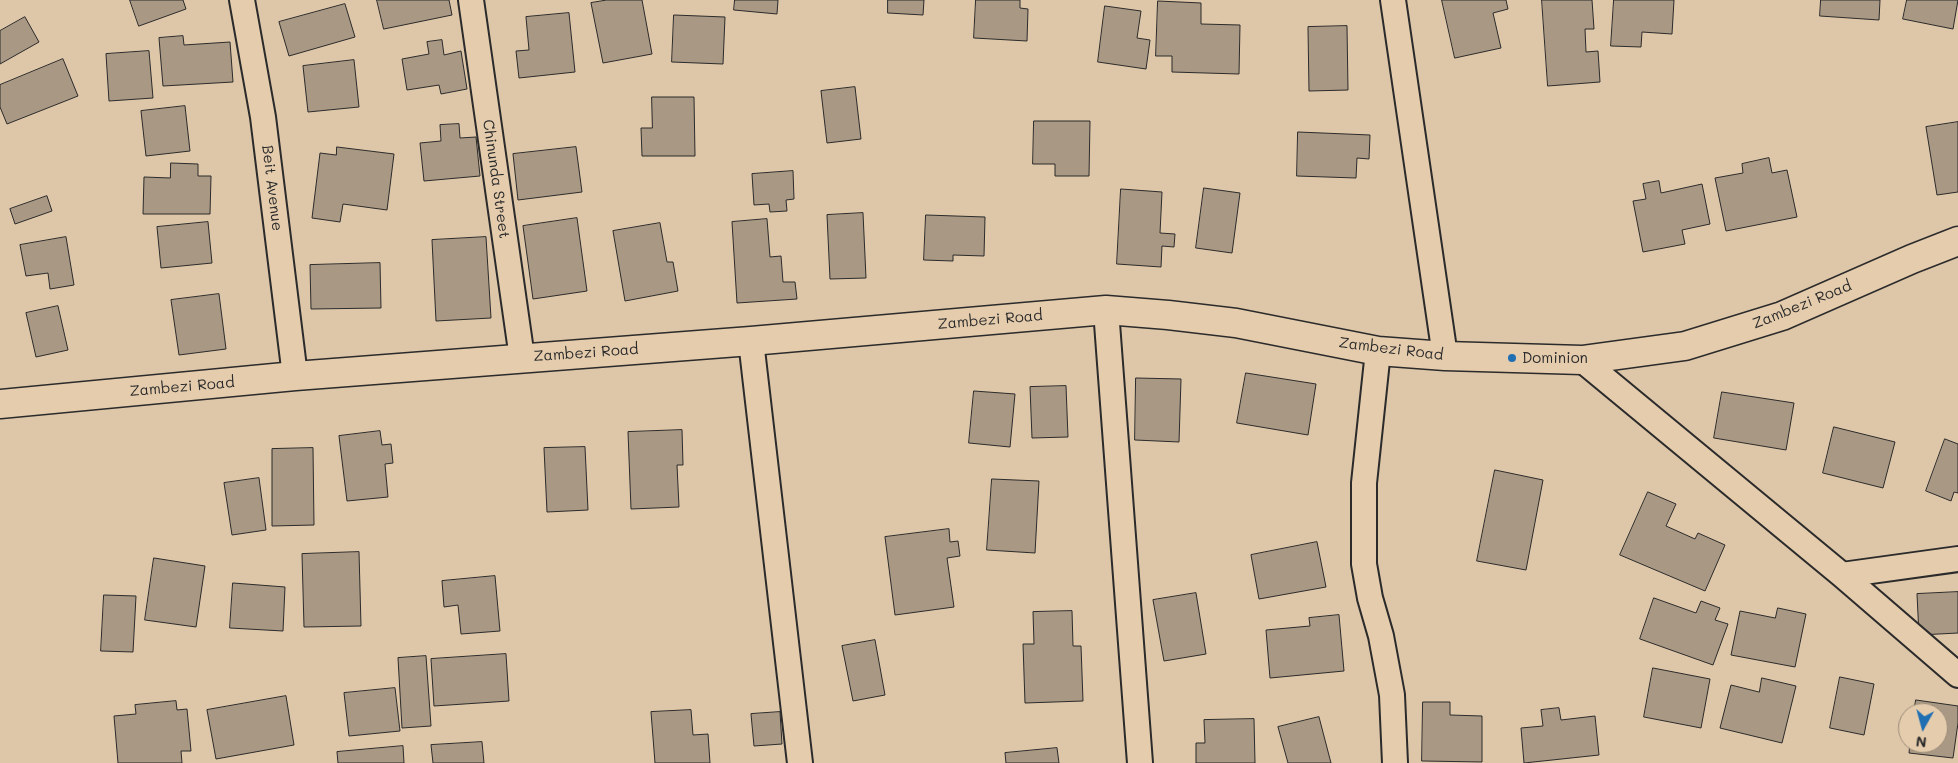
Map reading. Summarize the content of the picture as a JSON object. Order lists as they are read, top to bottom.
{
  "streets": {
    "street": ["Chinunda Street", "Beit Avenue", "Zambezi Road"]
  },
  "crossings": [
    ["Chinunda Street", "Zambezi Road"],
    ["Beit Avenue", "Zambezi Road"]
  ],
  "places": ["Dominion"],
  "north": "bottom"
}
